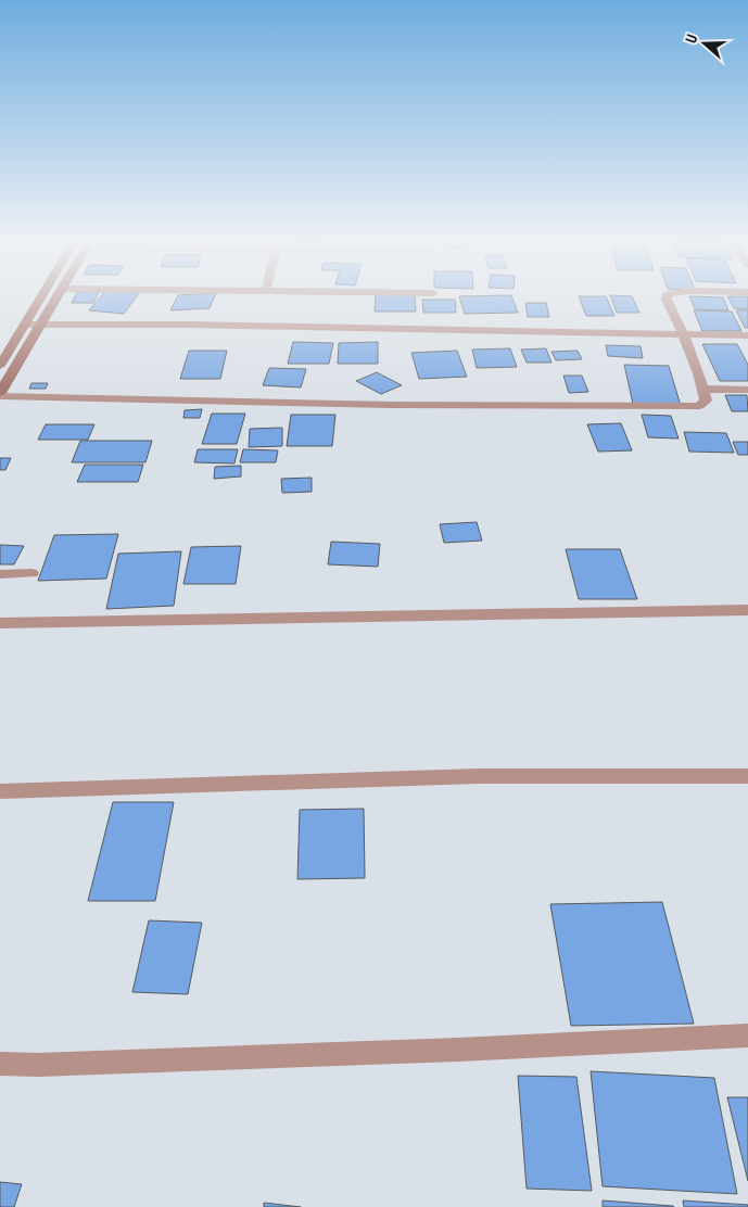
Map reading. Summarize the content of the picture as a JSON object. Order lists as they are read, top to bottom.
{
  "north": "left"
}
